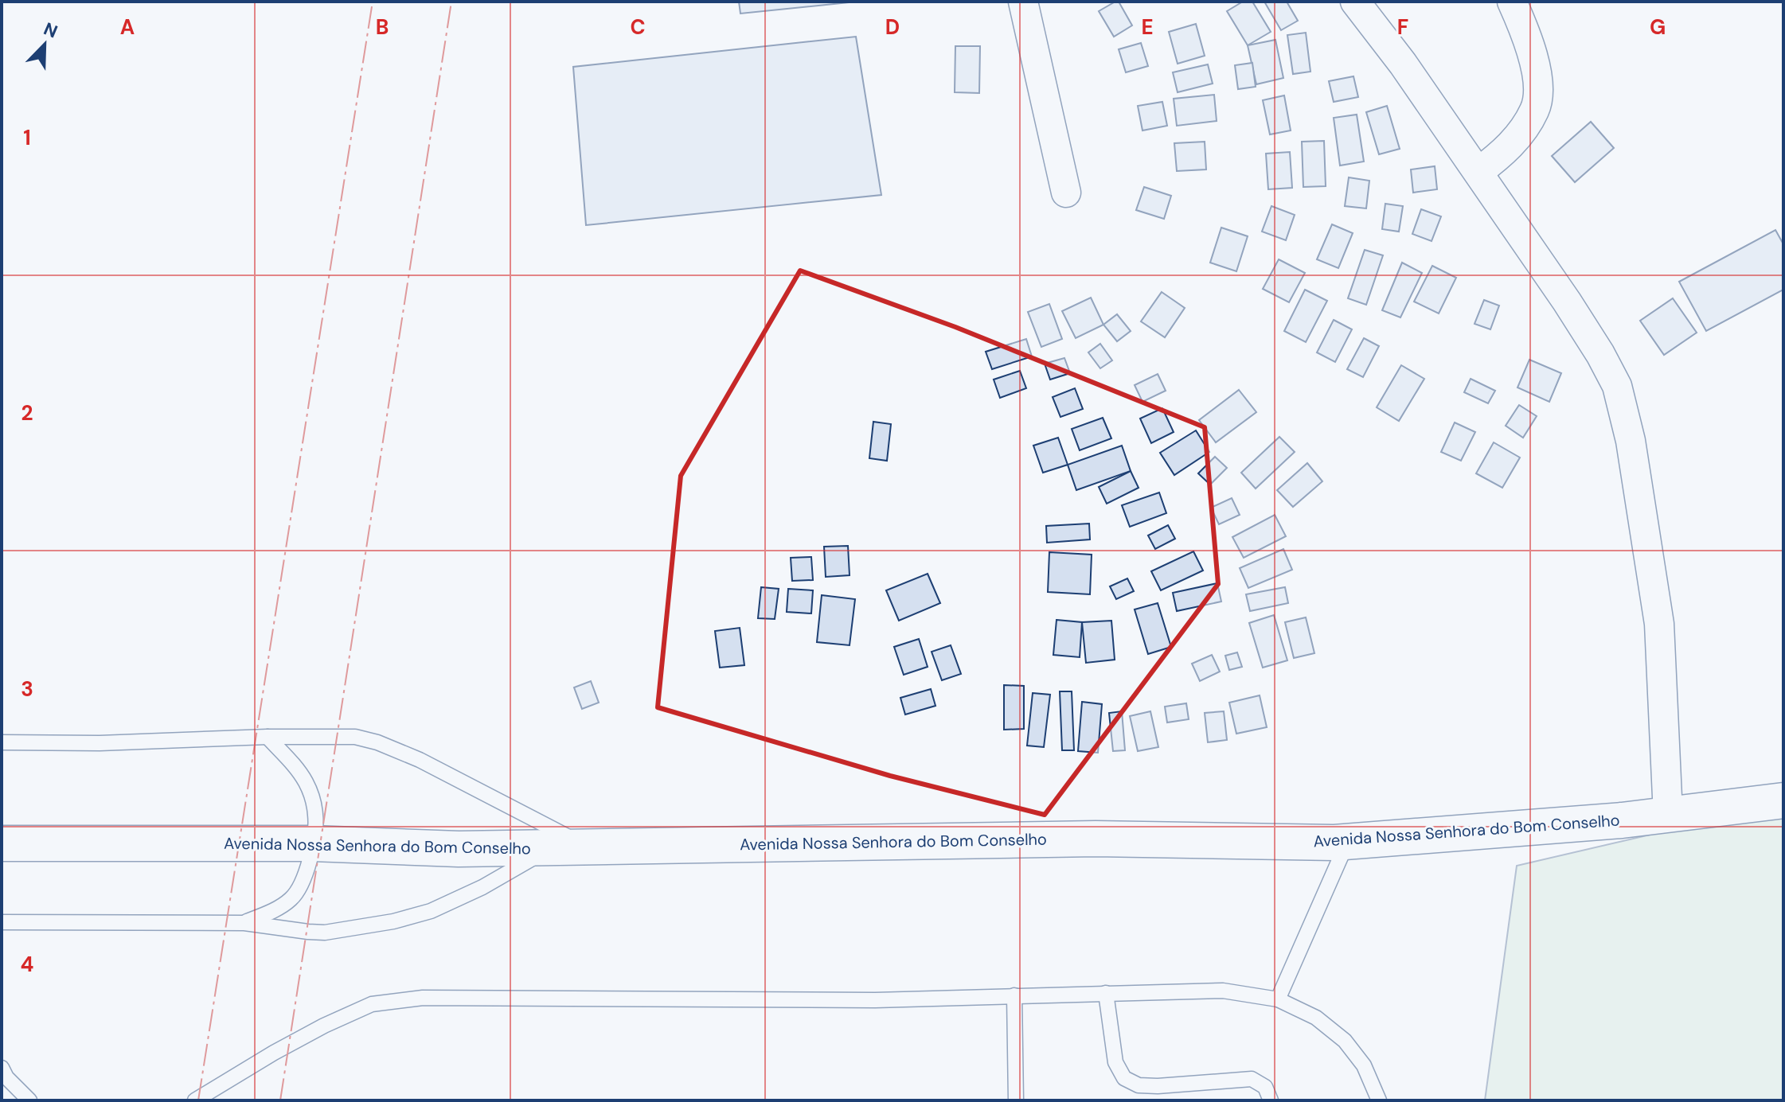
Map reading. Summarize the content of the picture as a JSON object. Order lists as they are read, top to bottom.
{
  "streets": {
    "main road": ["Avenida Nossa Senhora do Bom Conselho"]
  },
  "north": "top right",
  "grid": {
    "columns": [
      "A",
      "B",
      "C",
      "D",
      "E",
      "F",
      "G"
    ],
    "rows": [
      "1",
      "2",
      "3",
      "4"
    ]
  }
}
